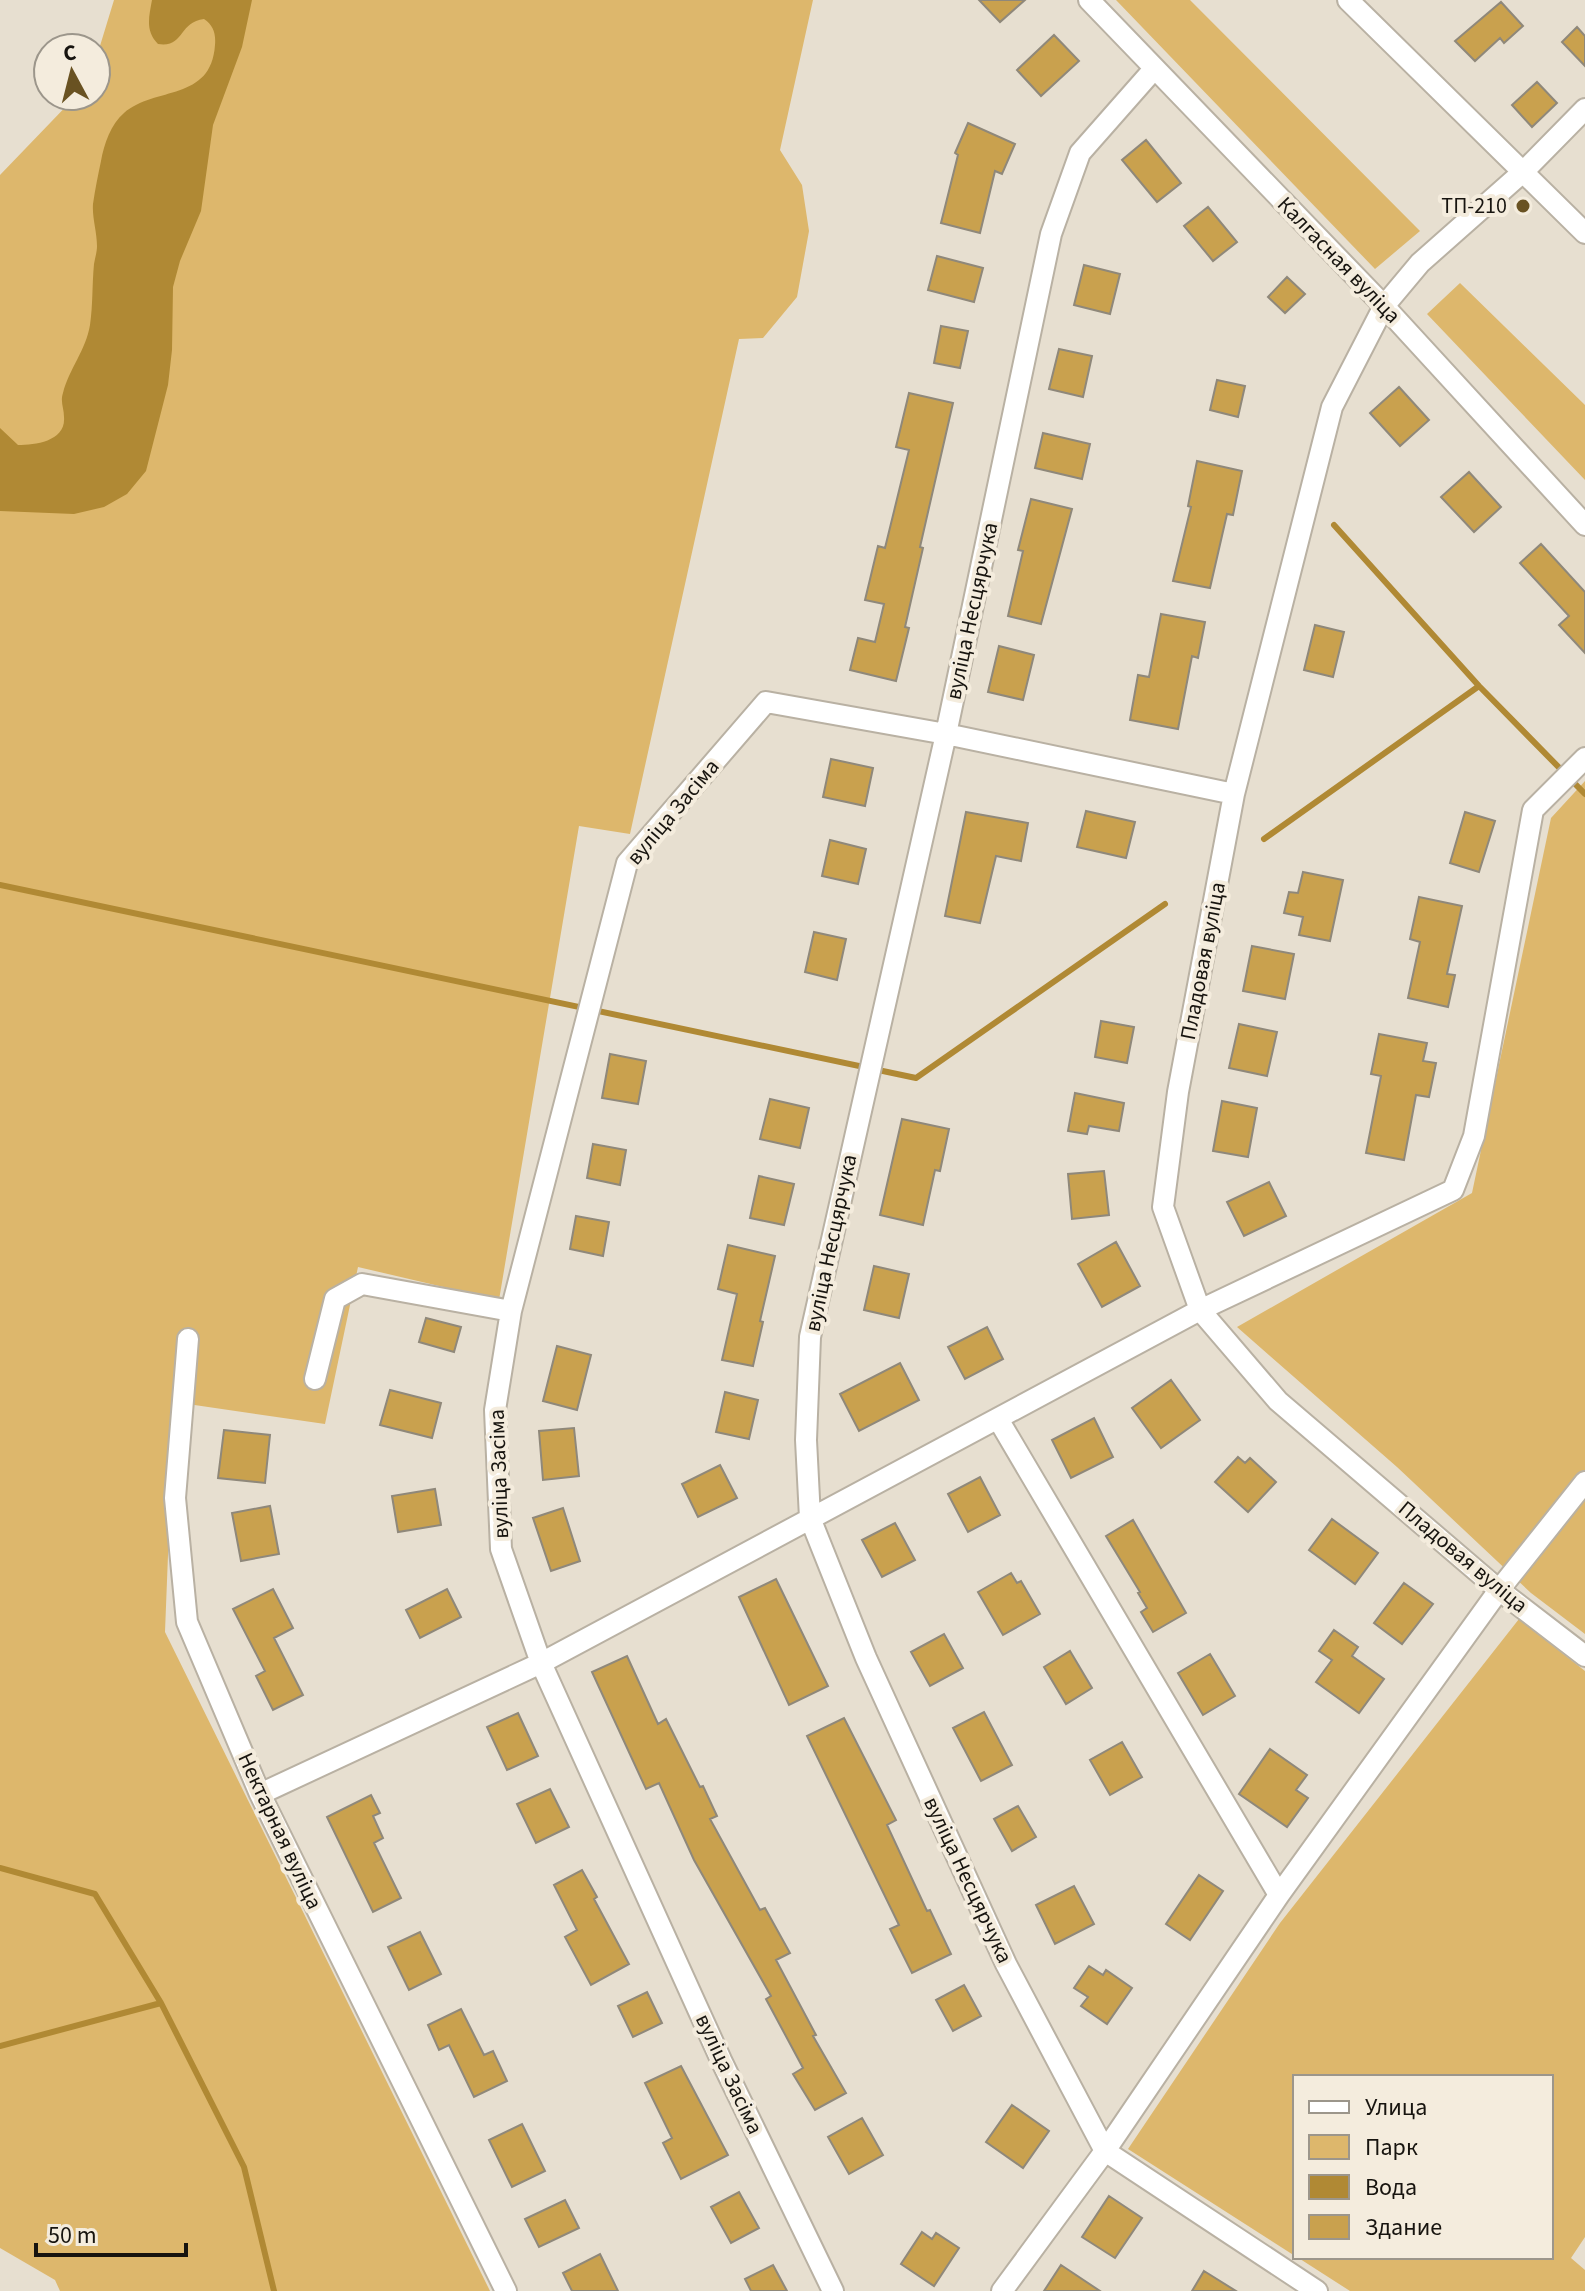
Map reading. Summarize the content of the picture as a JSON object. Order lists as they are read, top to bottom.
{
  "streets": {
    "street": [
      "Калгасная вуліца",
      "вуліца Несцярчука",
      "вуліца Засіма",
      "Пладовая вуліца",
      "Нектарная вуліца"
    ]
  },
  "crossings": [
    ["Калгасная вуліца", "вуліца Несцярчука"],
    ["Калгасная вуліца", "Пладовая вуліца"],
    ["вуліца Несцярчука", "вуліца Засіма"]
  ],
  "places": ["ТП-210"],
  "legend": [
    "Улица",
    "Парк",
    "Вода",
    "Здание"
  ],
  "scale_bar": "50 m",
  "north": "top"
}
